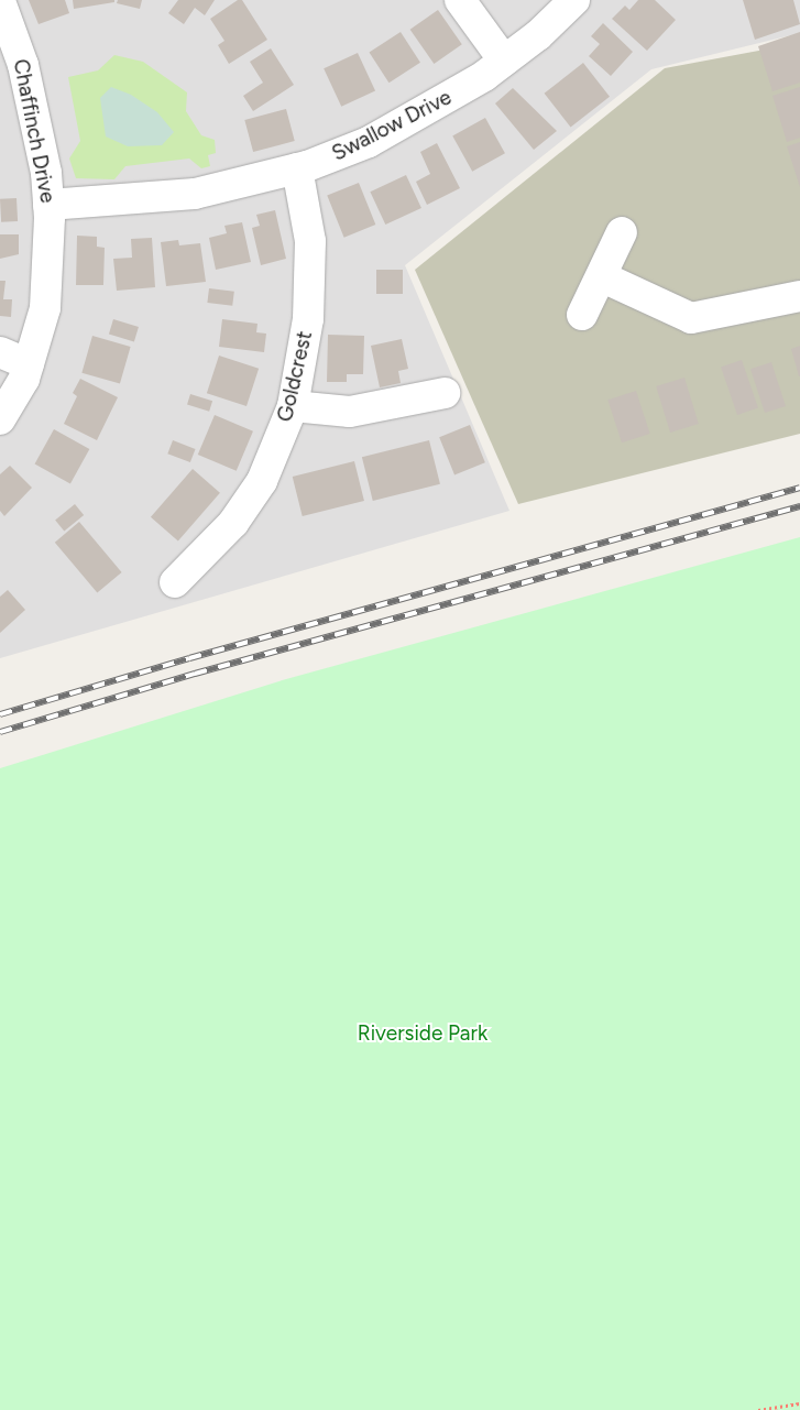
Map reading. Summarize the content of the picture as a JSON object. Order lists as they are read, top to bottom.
{
  "streets": {
    "street": ["Swallow Drive", "Chaffinch Drive", "Goldcrest"]
  },
  "crossings": [
    ["Swallow Drive", "Chaffinch Drive"],
    ["Swallow Drive", "Goldcrest"]
  ],
  "parks": ["Riverside Park"]
}
